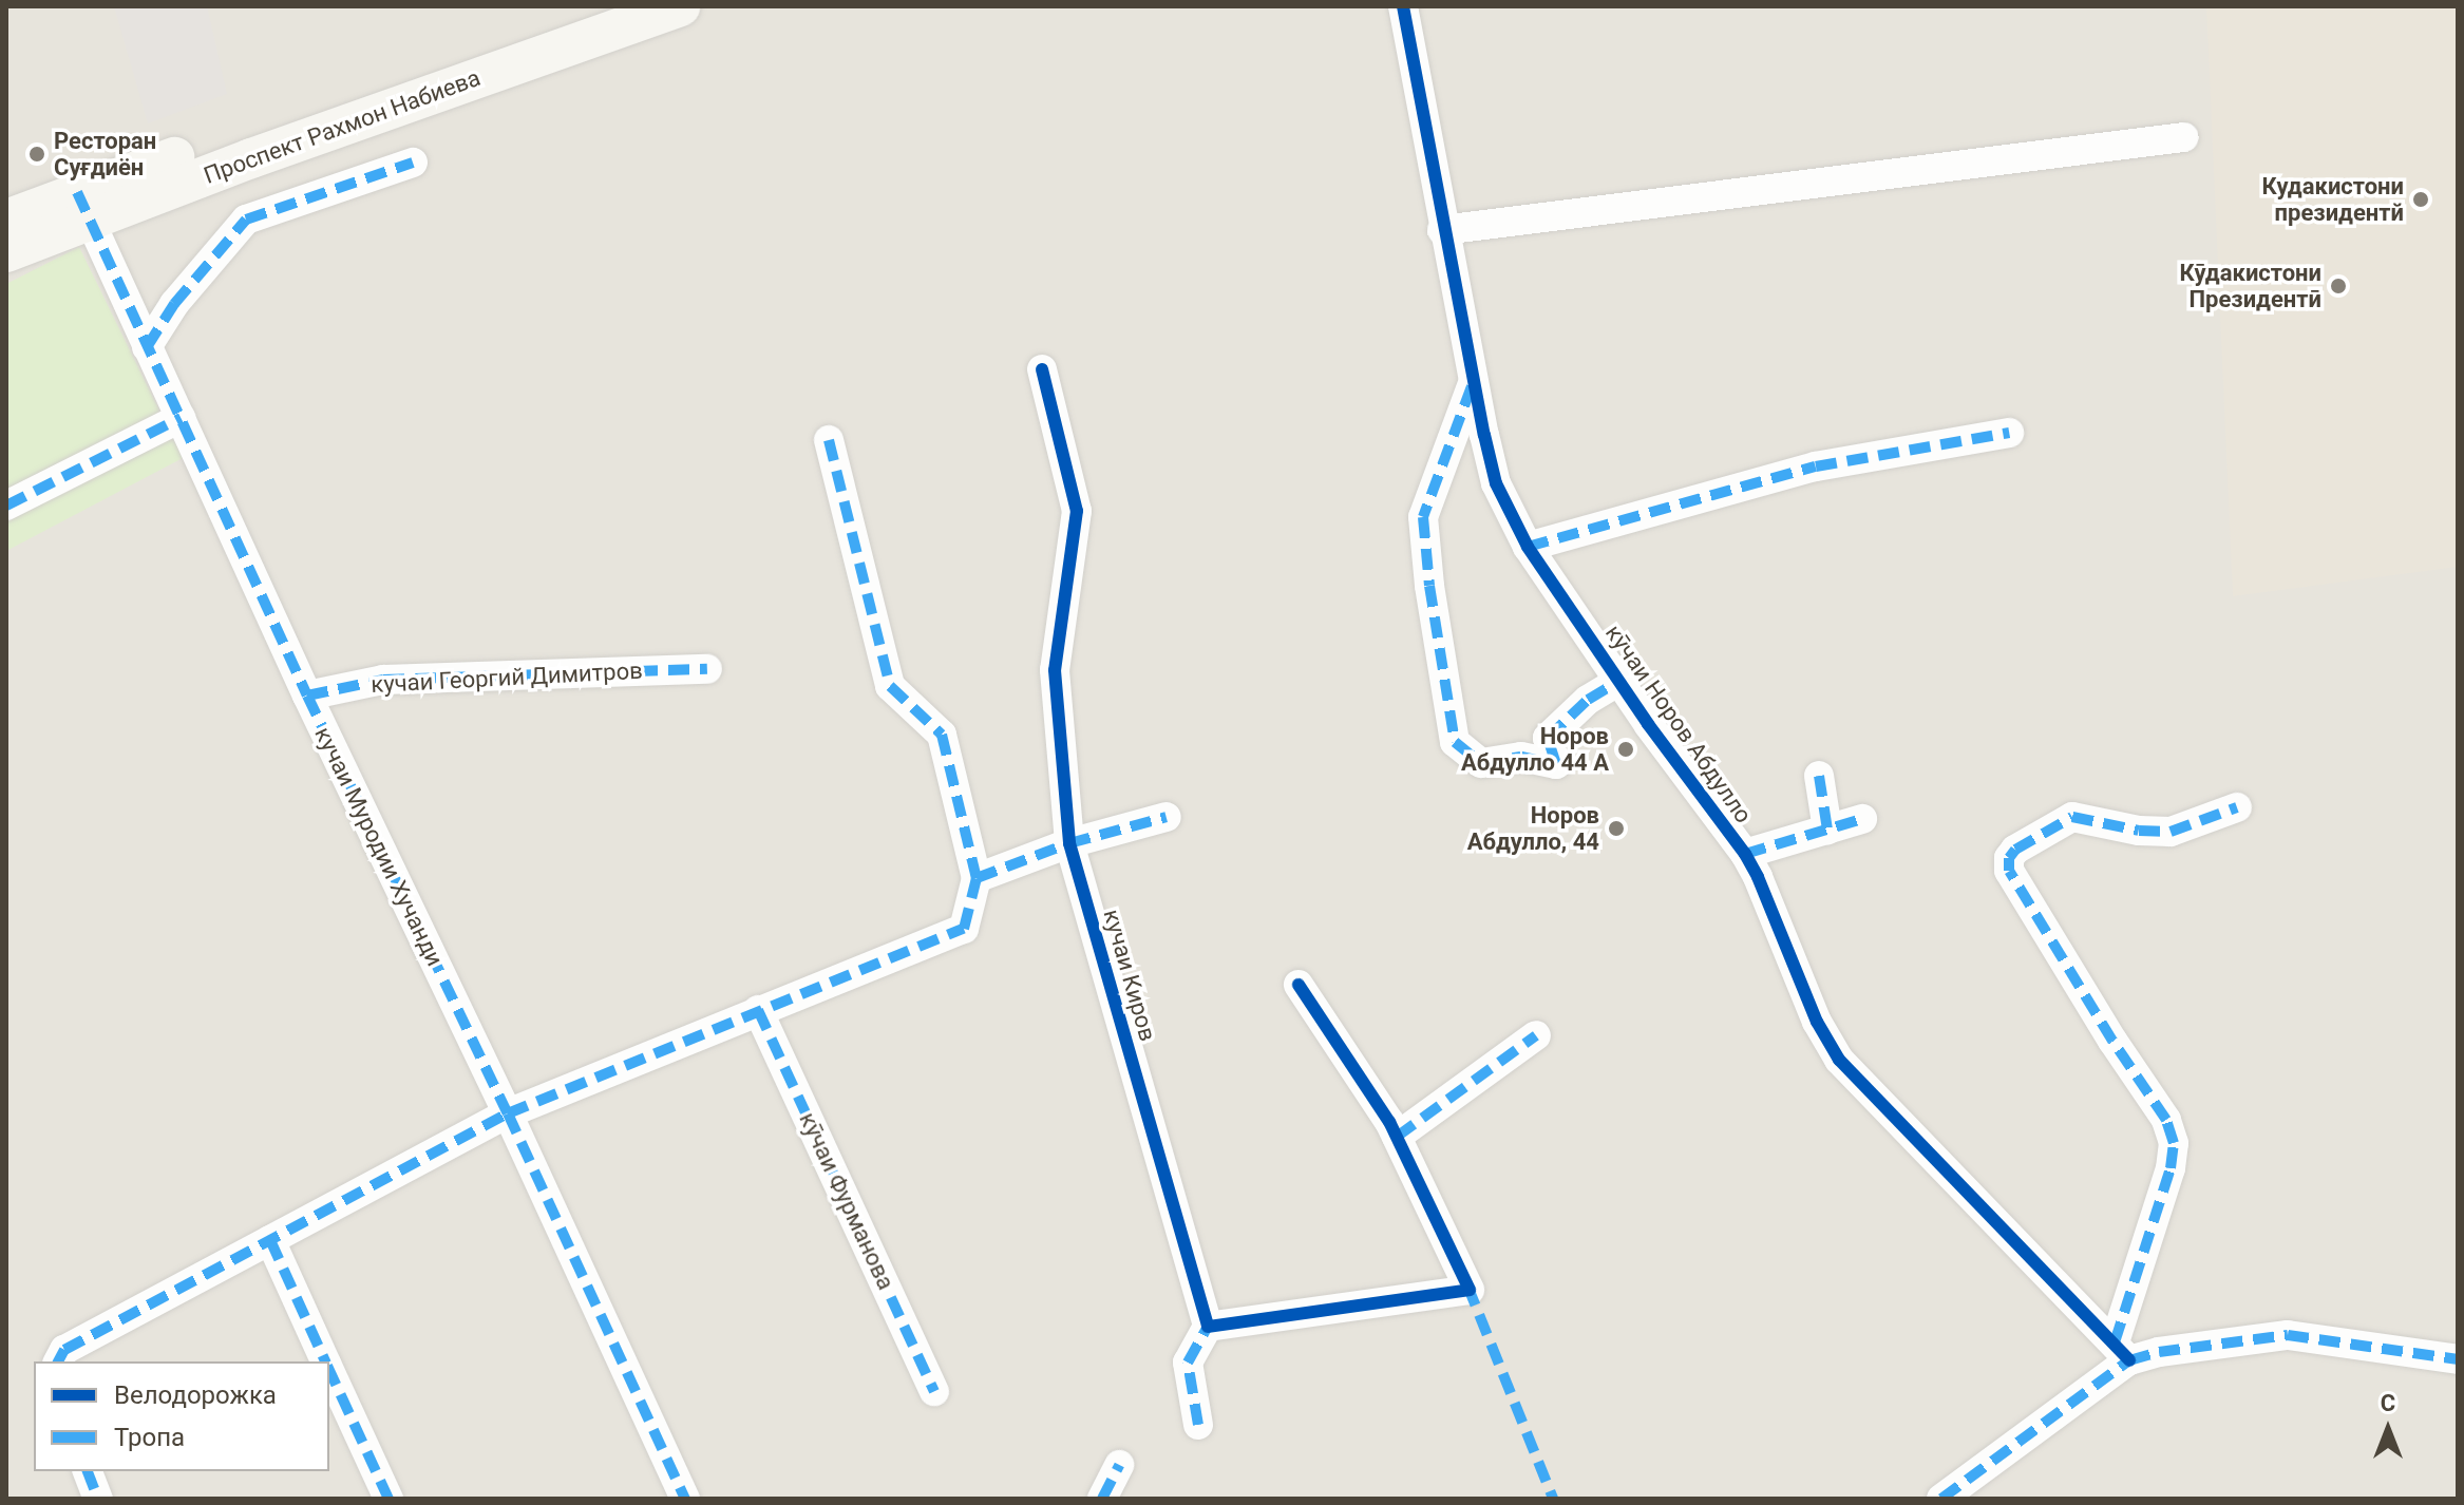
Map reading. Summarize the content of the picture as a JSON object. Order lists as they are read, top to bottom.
{
  "streets": {
    "main road": ["Проспект Рахмон Набиева"],
    "street": [
      "кучаи Георгий Димитров",
      "кӯчаи Норов Абдулло",
      "кучаи Муродии Хучанди",
      "кучаи Киров",
      "кӯчаи Фурманова"
    ]
  },
  "crossings": [
    ["Проспект Рахмон Набиева", "кучаи Муродии Хучанди"],
    ["кучаи Георгий Димитров", "кучаи Муродии Хучанди"]
  ],
  "places": [
    "Ресторан Суғдиён",
    "Кудакистони президентй",
    "Кӯдакистони Президентӣ",
    "Норов Абдулло 44 А",
    "Норов Абдулло, 44"
  ],
  "legend": ["Велодорожка", "Тропа"],
  "north": "top"
}
